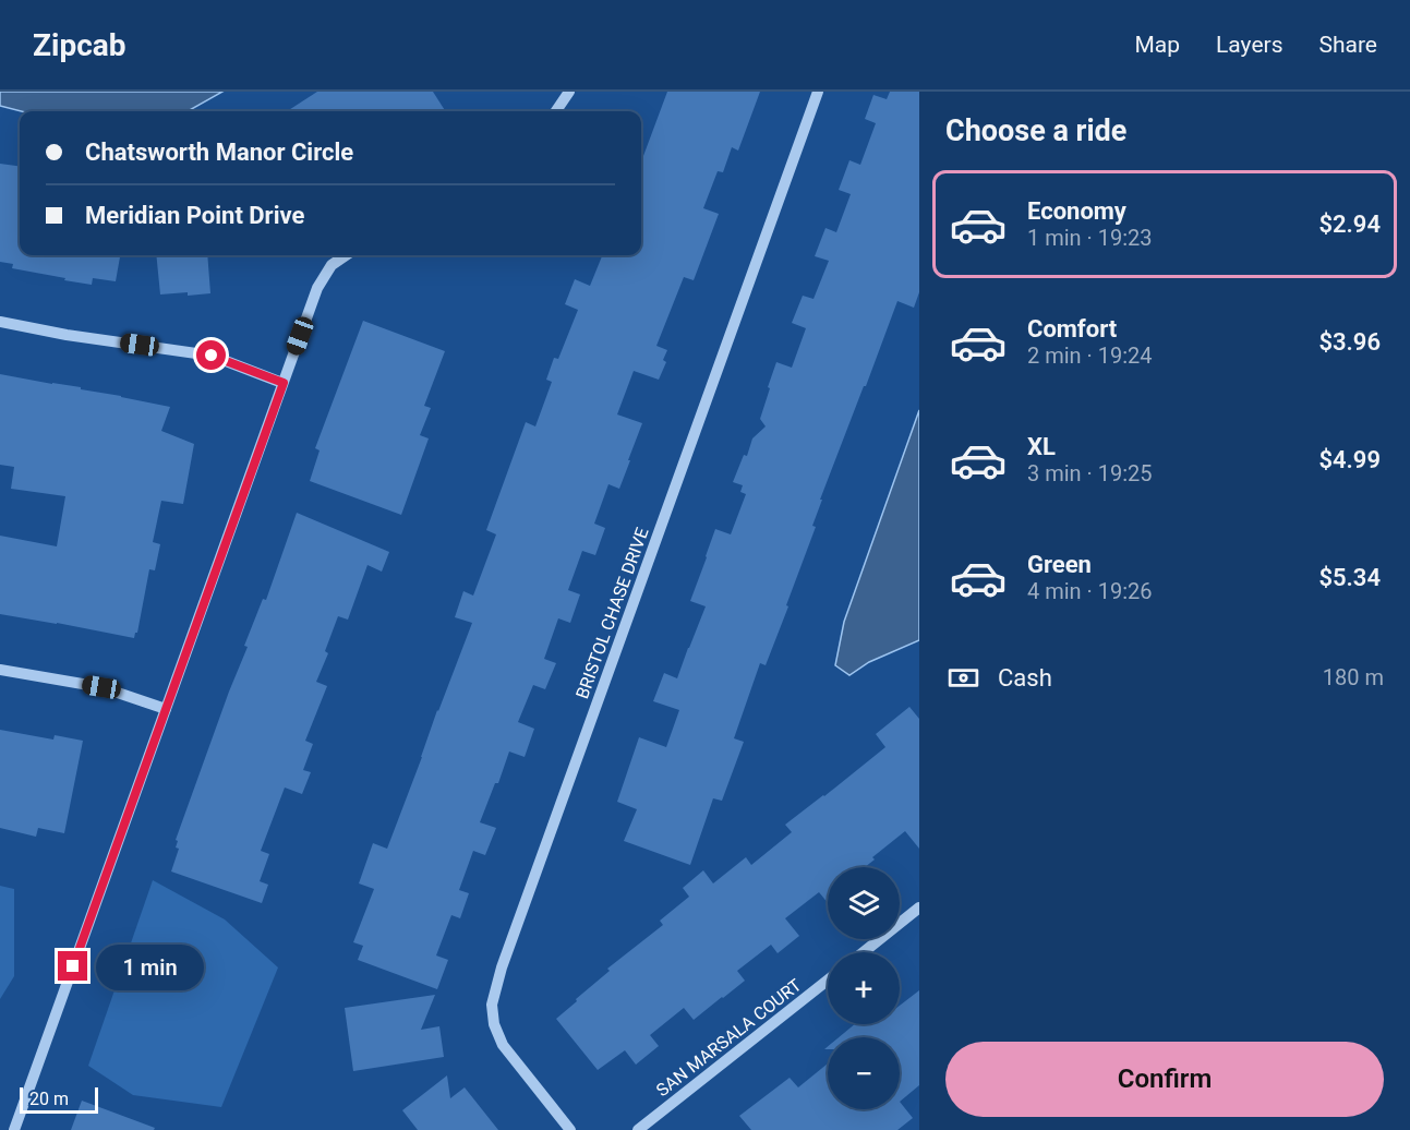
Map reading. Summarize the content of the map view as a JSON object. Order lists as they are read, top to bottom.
{
  "streets": {
    "street": ["BRISTOL CHASE DRIVE", "SAN MARSALA COURT"]
  },
  "scale_bar": "20 m",
  "page": {
    "header": "Zipcab",
    "nav": ["Map", "Layers", "Share"],
    "heading": "Choose a ride",
    "banner": ["Chatsworth Manor Circle", "Meridian Point Drive"],
    "list": [
      {
        "name": "Economy",
        "note": "1 min · 19:23",
        "value": "$2.94"
      },
      {
        "name": "Comfort",
        "note": "2 min · 19:24",
        "value": "$3.96"
      },
      {
        "name": "XL",
        "note": "3 min · 19:25",
        "value": "$4.99"
      },
      {
        "name": "Green",
        "note": "4 min · 19:26",
        "value": "$5.34"
      }
    ],
    "pay": ["Cash", "180 m"],
    "map_buttons": ["+", "−"],
    "bubble": "1 min",
    "buttons": "Confirm",
    "scale": "20 m"
  }
}
